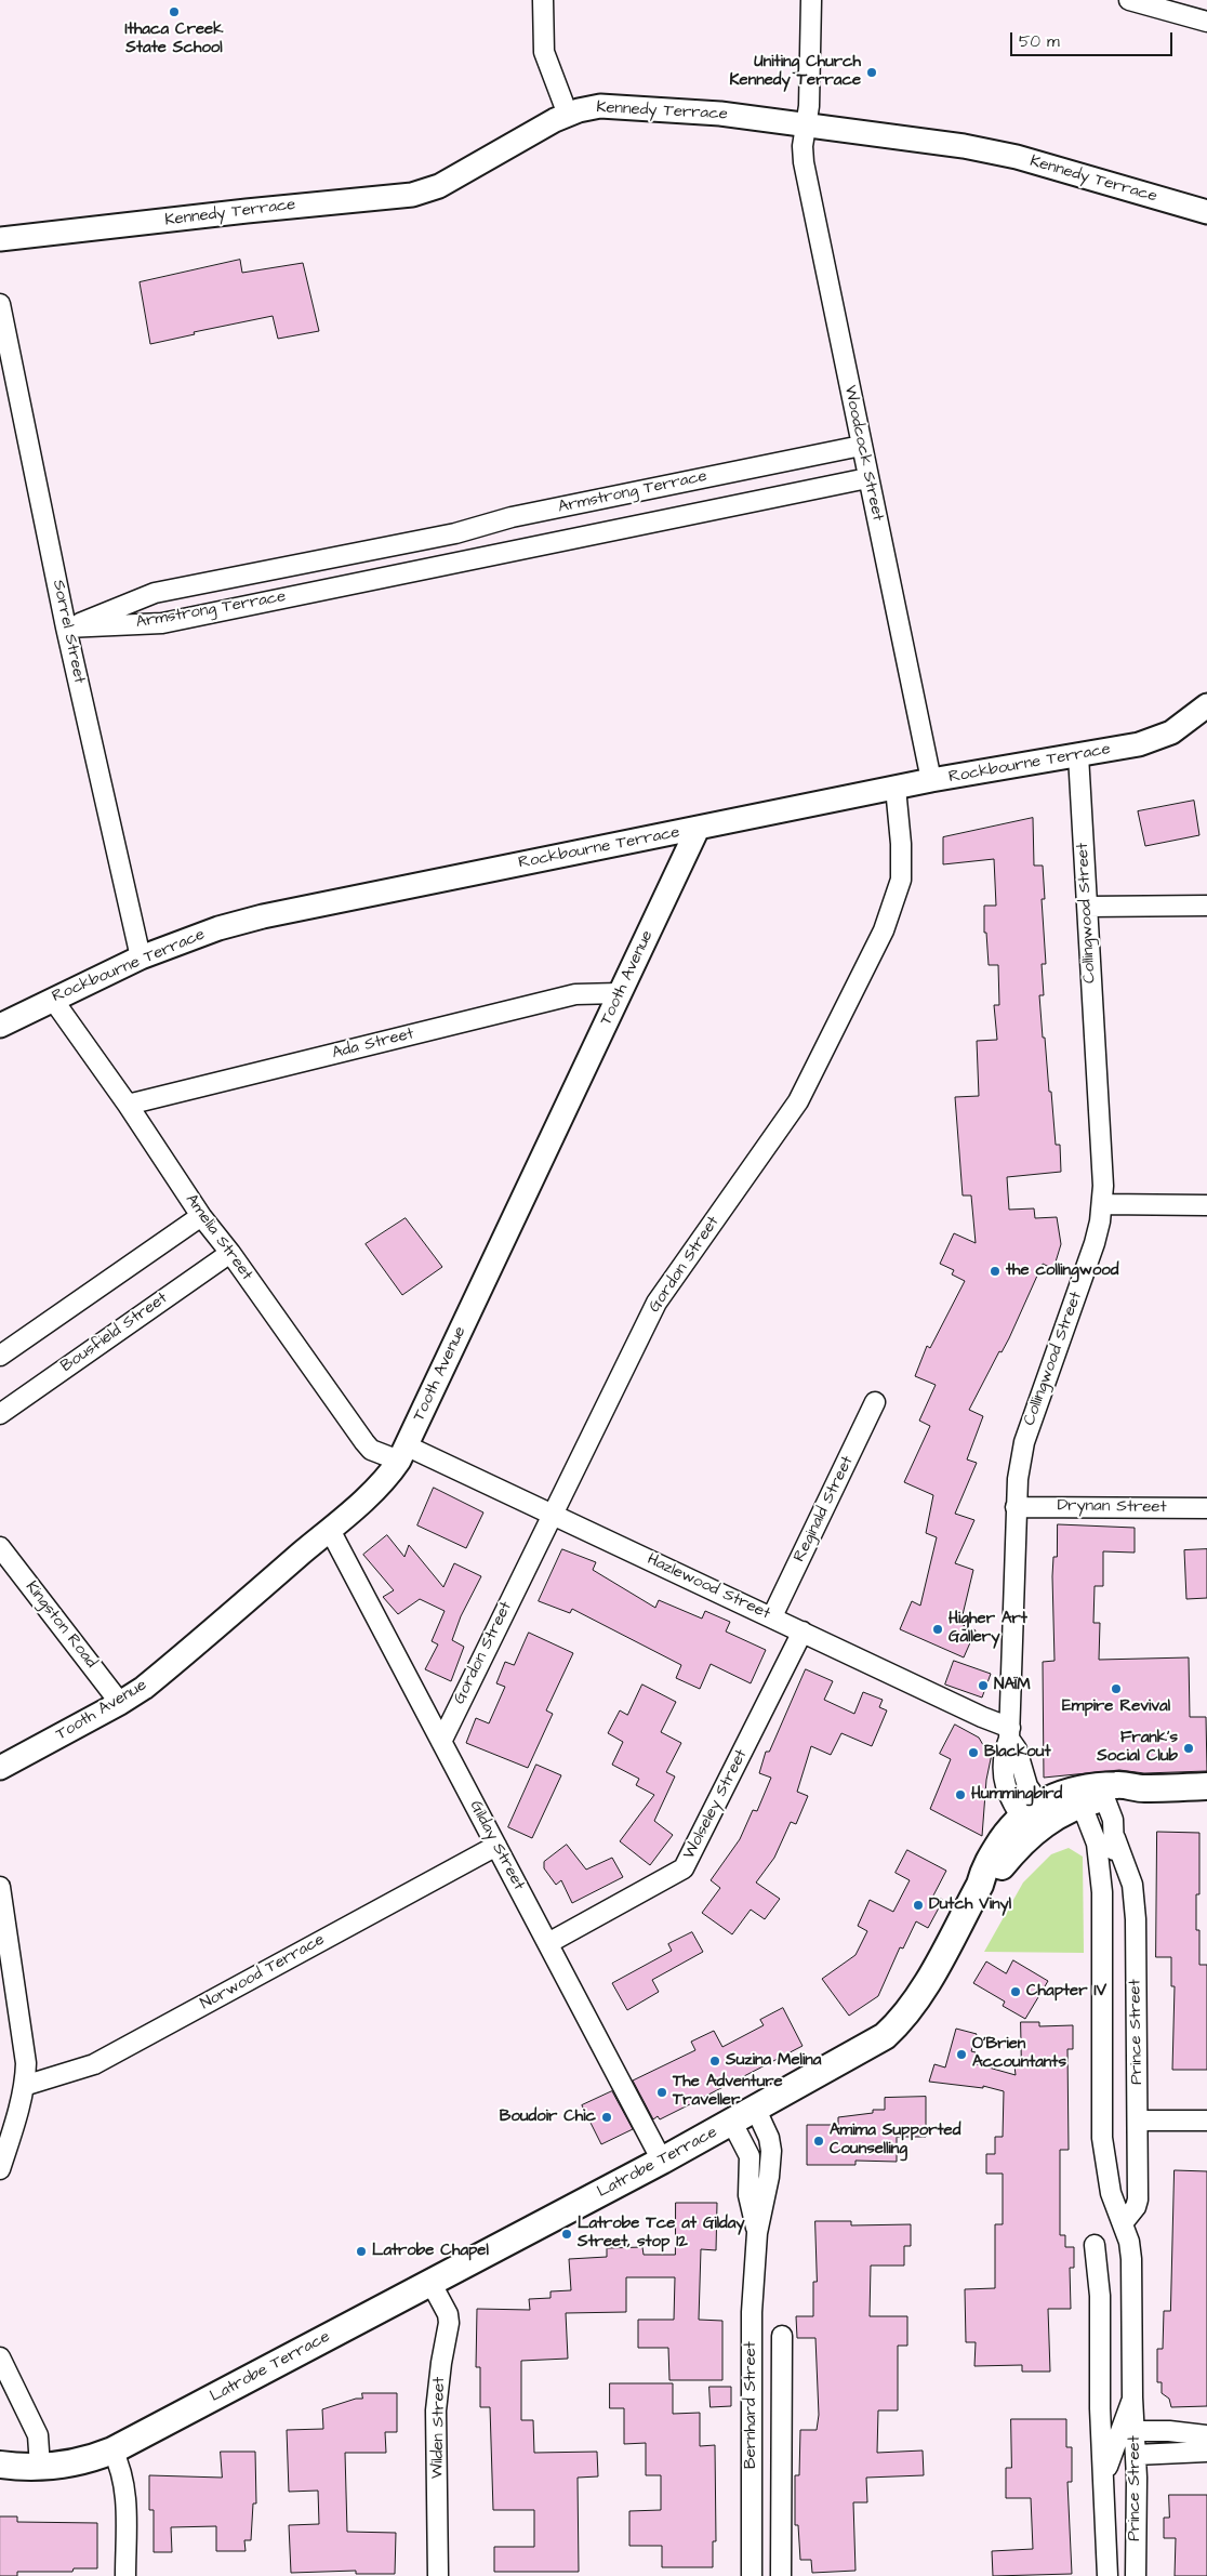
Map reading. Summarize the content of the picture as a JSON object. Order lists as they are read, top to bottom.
{
  "streets": {
    "main road": ["Latrobe Terrace"],
    "street": [
      "Kennedy Terrace",
      "Woodcock Street",
      "Armstrong Terrace",
      "Sorrel Street",
      "Rockbourne Terrace",
      "Collingwood Street",
      "Tooth Avenue",
      "Ada Street",
      "Amelia Street",
      "Gordon Street",
      "Bousfield Street",
      "Drynan Street",
      "Reginald Street",
      "Hazlewood Street",
      "Kingston Road",
      "Wolseley Street",
      "Gilday Street",
      "Norwood Terrace",
      "Prince Street",
      "Bernhard Street",
      "Wilden Street"
    ]
  },
  "crossings": [
    ["Kennedy Terrace", "Woodcock Street"],
    ["Woodcock Street", "Armstrong Terrace"],
    ["Woodcock Street", "Rockbourne Terrace"],
    ["Armstrong Terrace", "Sorrel Street"],
    ["Sorrel Street", "Rockbourne Terrace"],
    ["Rockbourne Terrace", "Collingwood Street"],
    ["Rockbourne Terrace", "Tooth Avenue"],
    ["Rockbourne Terrace", "Amelia Street"],
    ["Rockbourne Terrace", "Gordon Street"],
    ["Collingwood Street", "Drynan Street"],
    ["Collingwood Street", "Hazlewood Street"],
    ["Collingwood Street", "Latrobe Terrace"],
    ["Tooth Avenue", "Ada Street"],
    ["Tooth Avenue", "Amelia Street"],
    ["Tooth Avenue", "Hazlewood Street"],
    ["Tooth Avenue", "Kingston Road"],
    ["Tooth Avenue", "Gilday Street"],
    ["Ada Street", "Amelia Street"],
    ["Amelia Street", "Bousfield Street"],
    ["Amelia Street", "Hazlewood Street"],
    ["Gordon Street", "Hazlewood Street"],
    ["Gordon Street", "Gilday Street"],
    ["Reginald Street", "Hazlewood Street"],
    ["Hazlewood Street", "Wolseley Street"],
    ["Wolseley Street", "Gilday Street"],
    ["Gilday Street", "Norwood Terrace"],
    ["Gilday Street", "Latrobe Terrace"],
    ["Prince Street", "Latrobe Terrace"],
    ["Latrobe Terrace", "Bernhard Street"],
    ["Latrobe Terrace", "Wilden Street"]
  ],
  "places": [
    "Ithaca Creek State School",
    "Uniting Church Kennedy Terrace",
    "the collingwood",
    "Higher Art Gallery",
    "NAÏM",
    "Empire Revival",
    "Frank's Social Club",
    "Blackout",
    "Hummingbird",
    "Dutch Vinyl",
    "Chapter IV",
    "O'Brien Accountants",
    "Suzina Melina",
    "The Adventure Traveller",
    "Boudoir Chic",
    "Amima Supported Counselling",
    "Latrobe Tce at Gilday Street, stop 12",
    "Latrobe Chapel"
  ],
  "scale_bar": "50 m"
}
